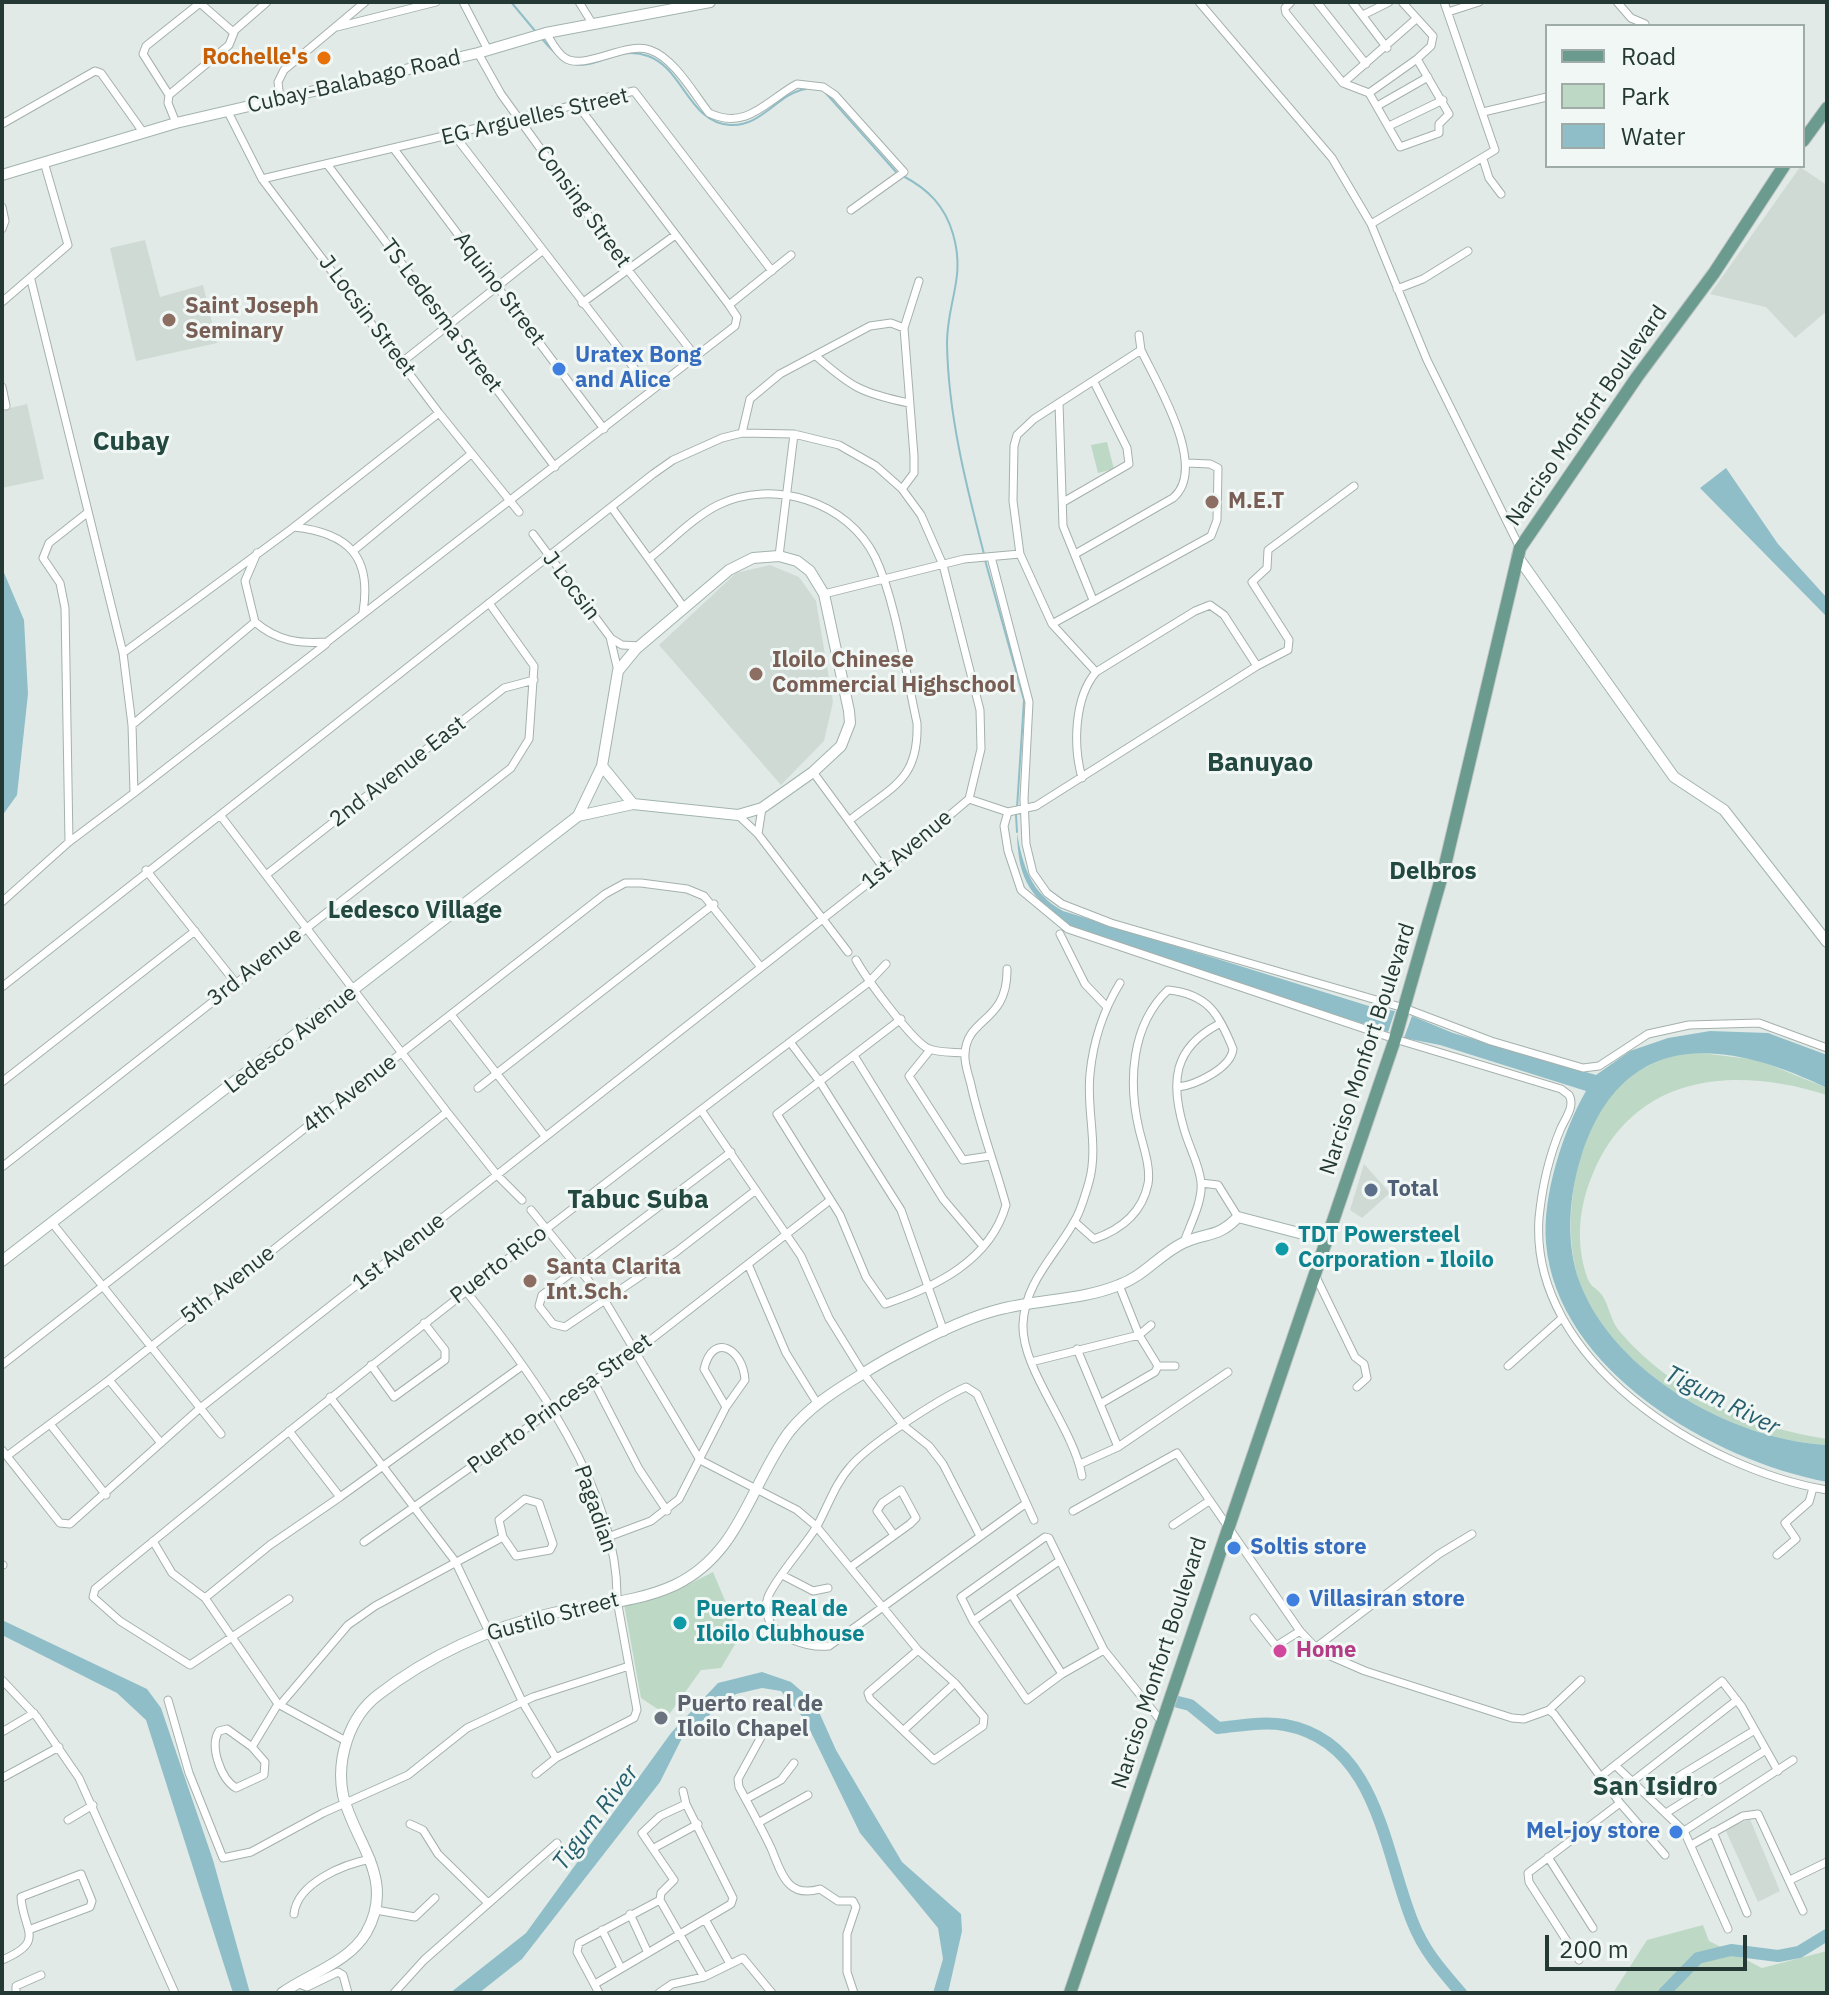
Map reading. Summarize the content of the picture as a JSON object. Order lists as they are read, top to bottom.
{
  "streets": {
    "main road": ["Narciso Monfort Boulevard"],
    "street": [
      "Cubay-Balabago Road",
      "EG Arguelles Street",
      "Consing Street",
      "Aquino Street",
      "J Locsin Street",
      "TS Ledesma Street",
      "J Locsin",
      "2nd Avenue East",
      "1st Avenue",
      "3rd Avenue",
      "Ledesco Avenue",
      "4th Avenue",
      "Puerto Rico",
      "5th Avenue",
      "Puerto Princesa Street",
      "Pagadian",
      "Gustilo Street"
    ]
  },
  "crossings": [
    ["Cubay-Balabago Road", "Consing Street"],
    ["Cubay-Balabago Road", "J Locsin Street"],
    ["EG Arguelles Street", "Consing Street"],
    ["EG Arguelles Street", "Aquino Street"],
    ["EG Arguelles Street", "J Locsin Street"],
    ["EG Arguelles Street", "TS Ledesma Street"],
    ["J Locsin", "1st Avenue"],
    ["2nd Avenue East", "3rd Avenue"],
    ["1st Avenue", "5th Avenue"],
    ["Puerto Rico", "Pagadian"],
    ["Puerto Princesa Street", "Pagadian"],
    ["Pagadian", "Gustilo Street"]
  ],
  "districts": [
    "Cubay",
    "Banuyao",
    "Delbros",
    "Ledesco Village",
    "Tabuc Suba",
    "San Isidro"
  ],
  "water": ["Tigum River"],
  "places": [
    "Rochelle's",
    "Saint Joseph Seminary",
    "Uratex Bong and Alice",
    "M.E.T",
    "Iloilo Chinese Commercial Highschool",
    "Total",
    "TDT Powersteel Corporation - Iloilo",
    "Santa Clarita Int.Sch.",
    "Soltis store",
    "Villasiran store",
    "Puerto Real de Iloilo Clubhouse",
    "Home",
    "Puerto real de Iloilo Chapel",
    "Mel-joy store"
  ],
  "legend": ["Road", "Park", "Water"],
  "scale_bar": "200 m"
}
